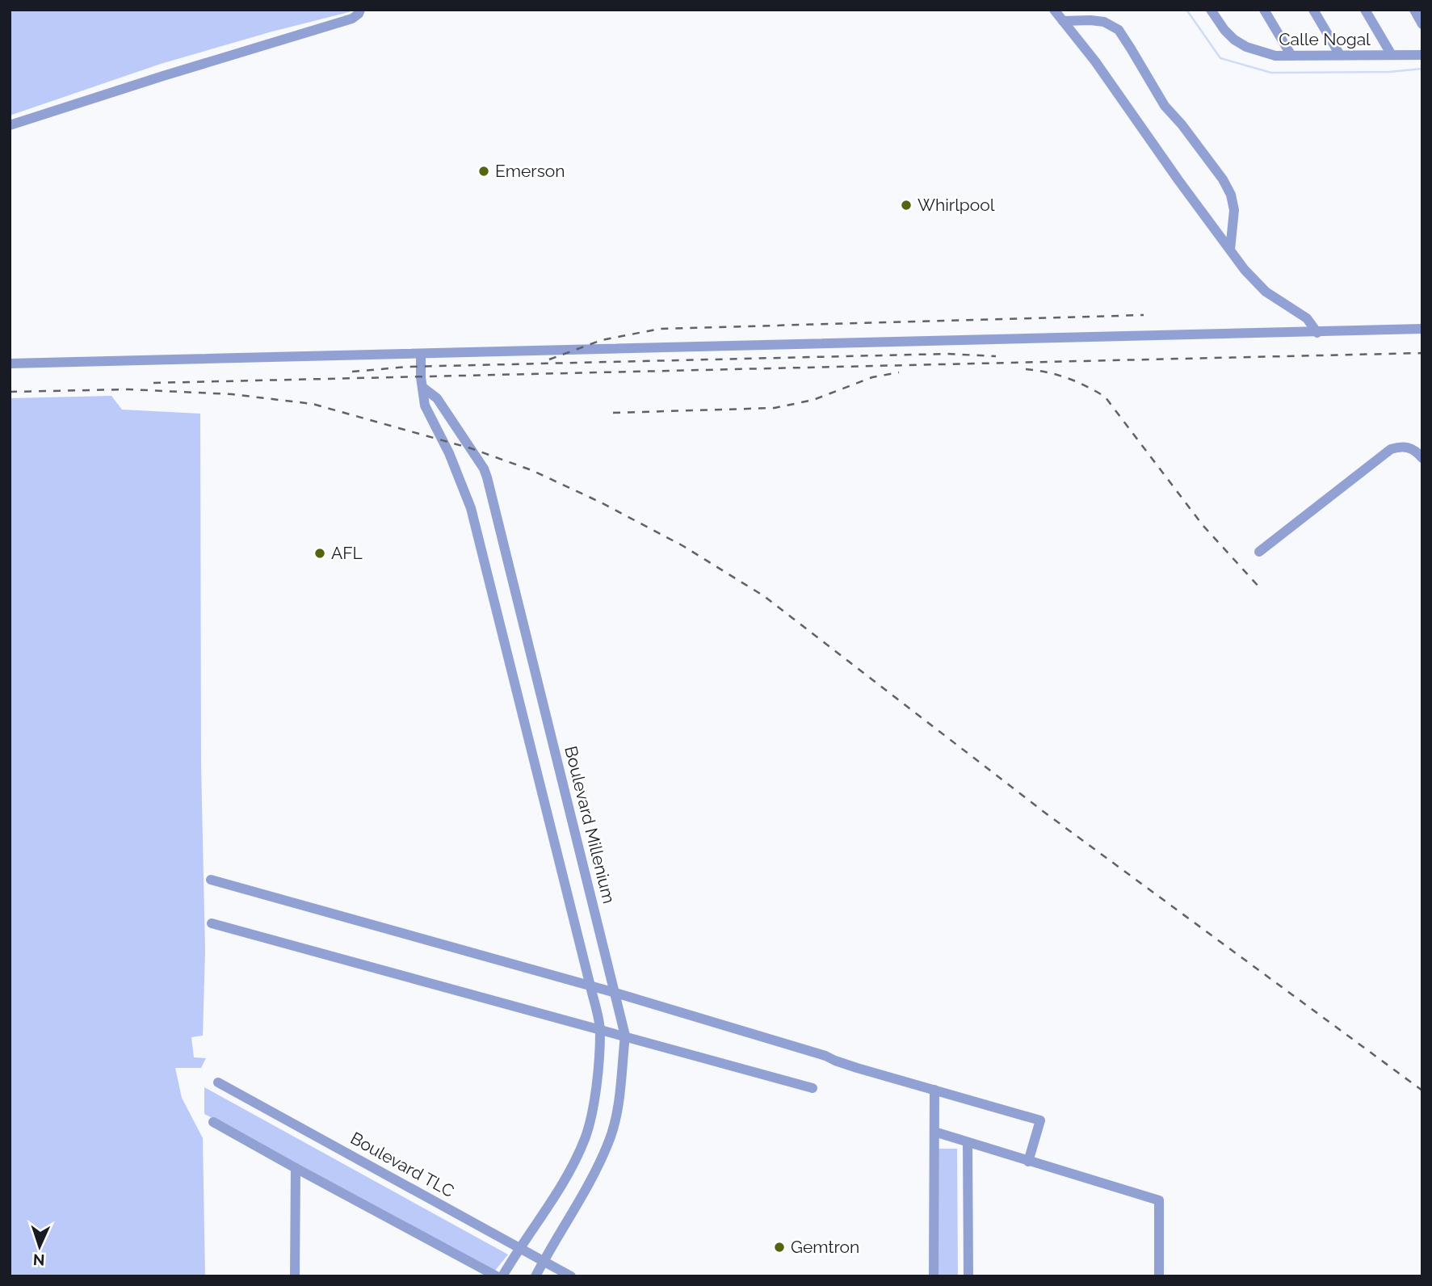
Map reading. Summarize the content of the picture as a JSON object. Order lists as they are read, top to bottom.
{
  "streets": {
    "street": ["Calle Nogal", "Boulevard Millenium", "Boulevard TLC"]
  },
  "crossings": [
    ["Boulevard Millenium", "Boulevard TLC"]
  ],
  "places": [
    "Emerson",
    "Whirlpool",
    "AFL",
    "Gemtron"
  ],
  "north": "bottom"
}
